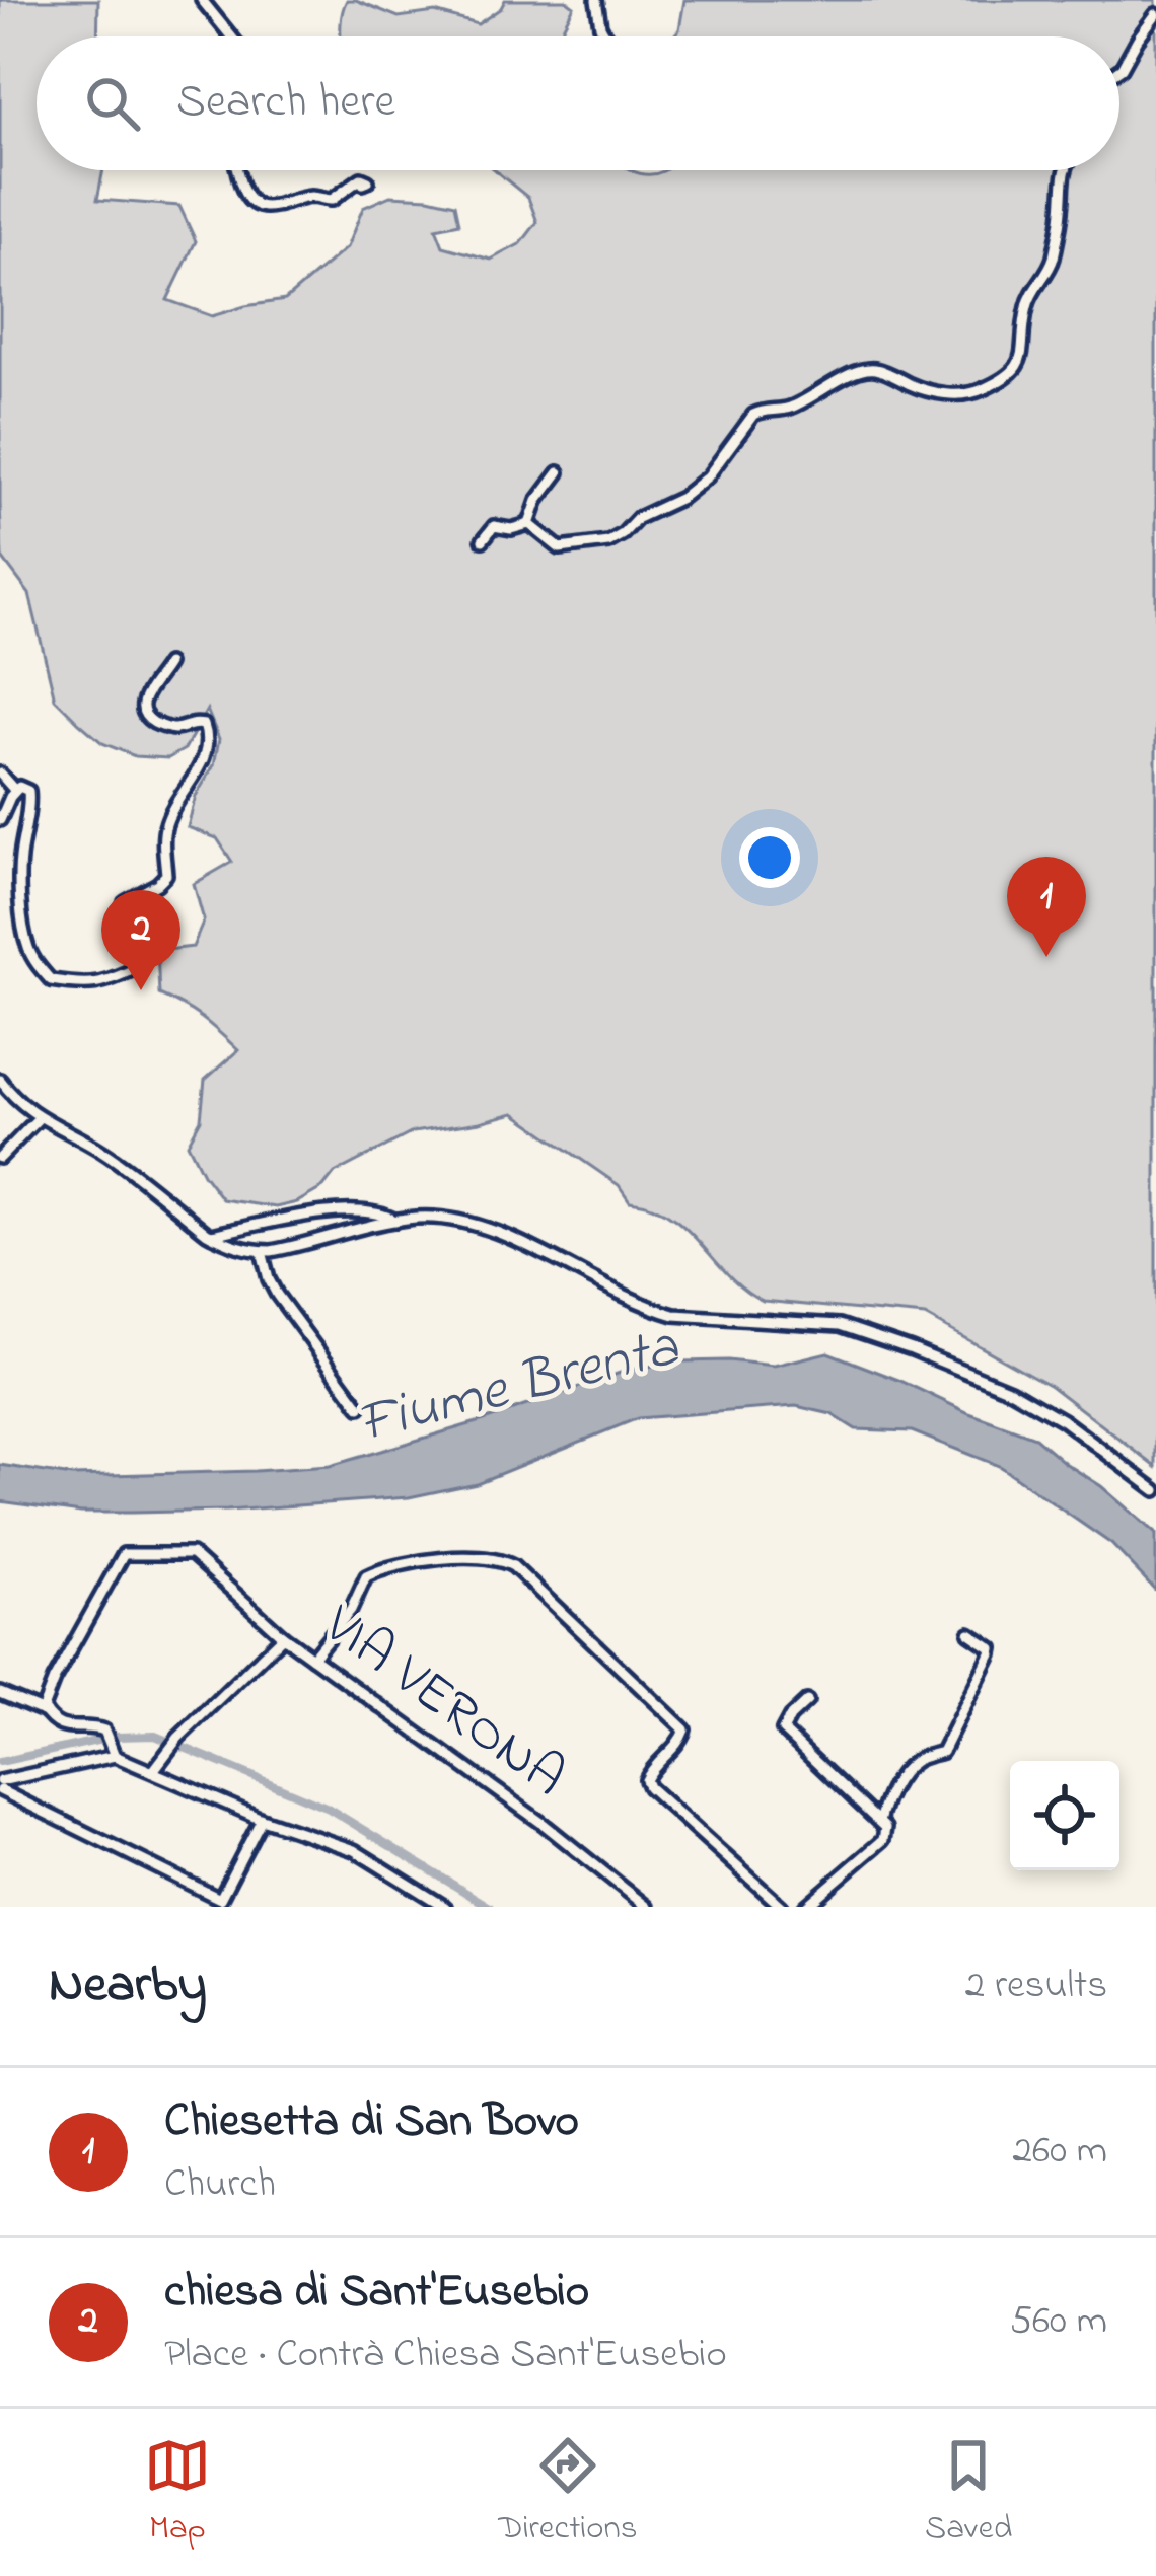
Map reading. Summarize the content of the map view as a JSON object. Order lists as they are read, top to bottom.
{
  "streets": {
    "street": ["VIA VERONA"]
  },
  "water": ["Fiume Brenta"],
  "page": {
    "search": "Search here",
    "pins": ["1", "2"],
    "heading": ["Nearby", "2 results"],
    "list": [
      {
        "mark": "1",
        "name": "Chiesetta di San Bovo",
        "note": "Church",
        "value": "260 m"
      },
      {
        "mark": "2",
        "name": "chiesa di Sant'Eusebio",
        "note": "Place · Contrà Chiesa Sant'Eusebio",
        "value": "560 m"
      }
    ],
    "nav": ["Map", "Directions", "Saved"]
  }
}
